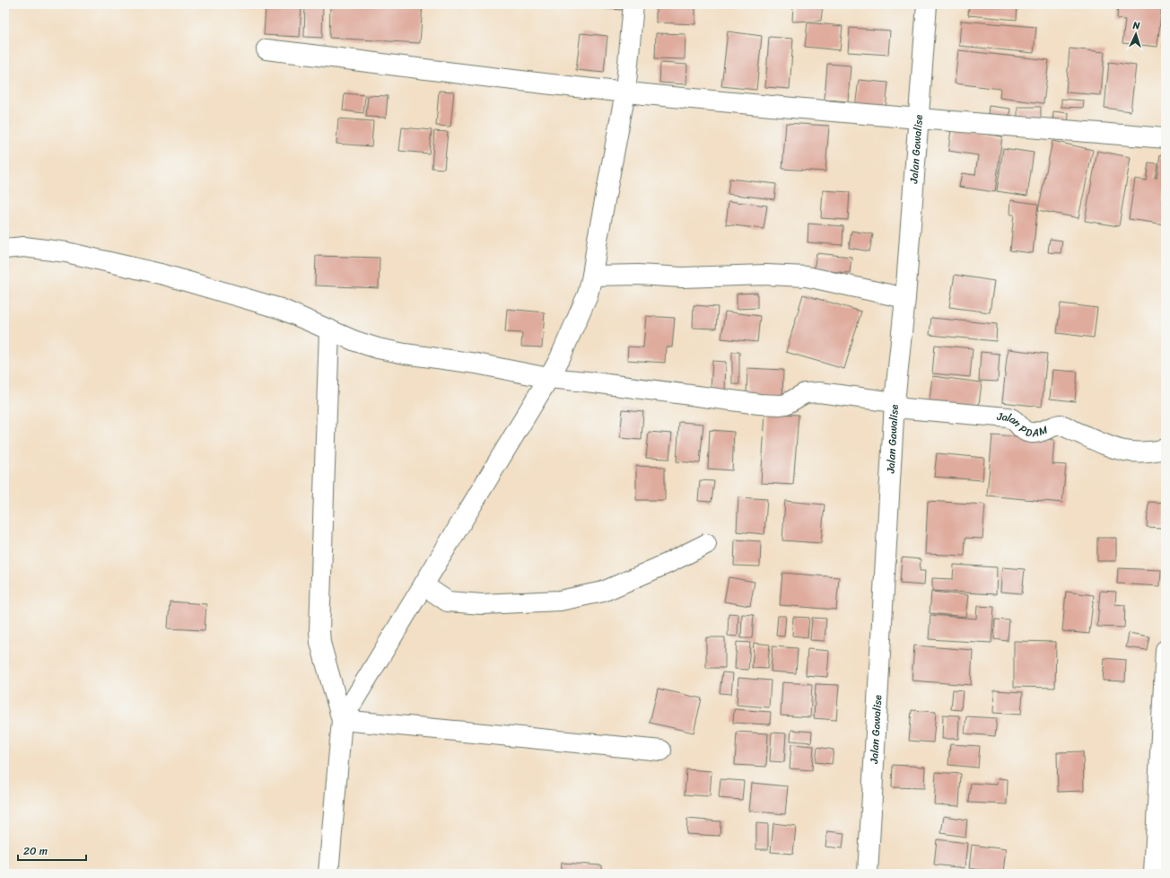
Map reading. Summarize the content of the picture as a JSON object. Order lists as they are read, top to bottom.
{
  "streets": {
    "street": ["Jalan Gawalise", "Jalan PDAM"]
  },
  "crossings": [
    ["Jalan Gawalise", "Jalan PDAM"]
  ],
  "scale_bar": "20 m",
  "north": "top"
}
